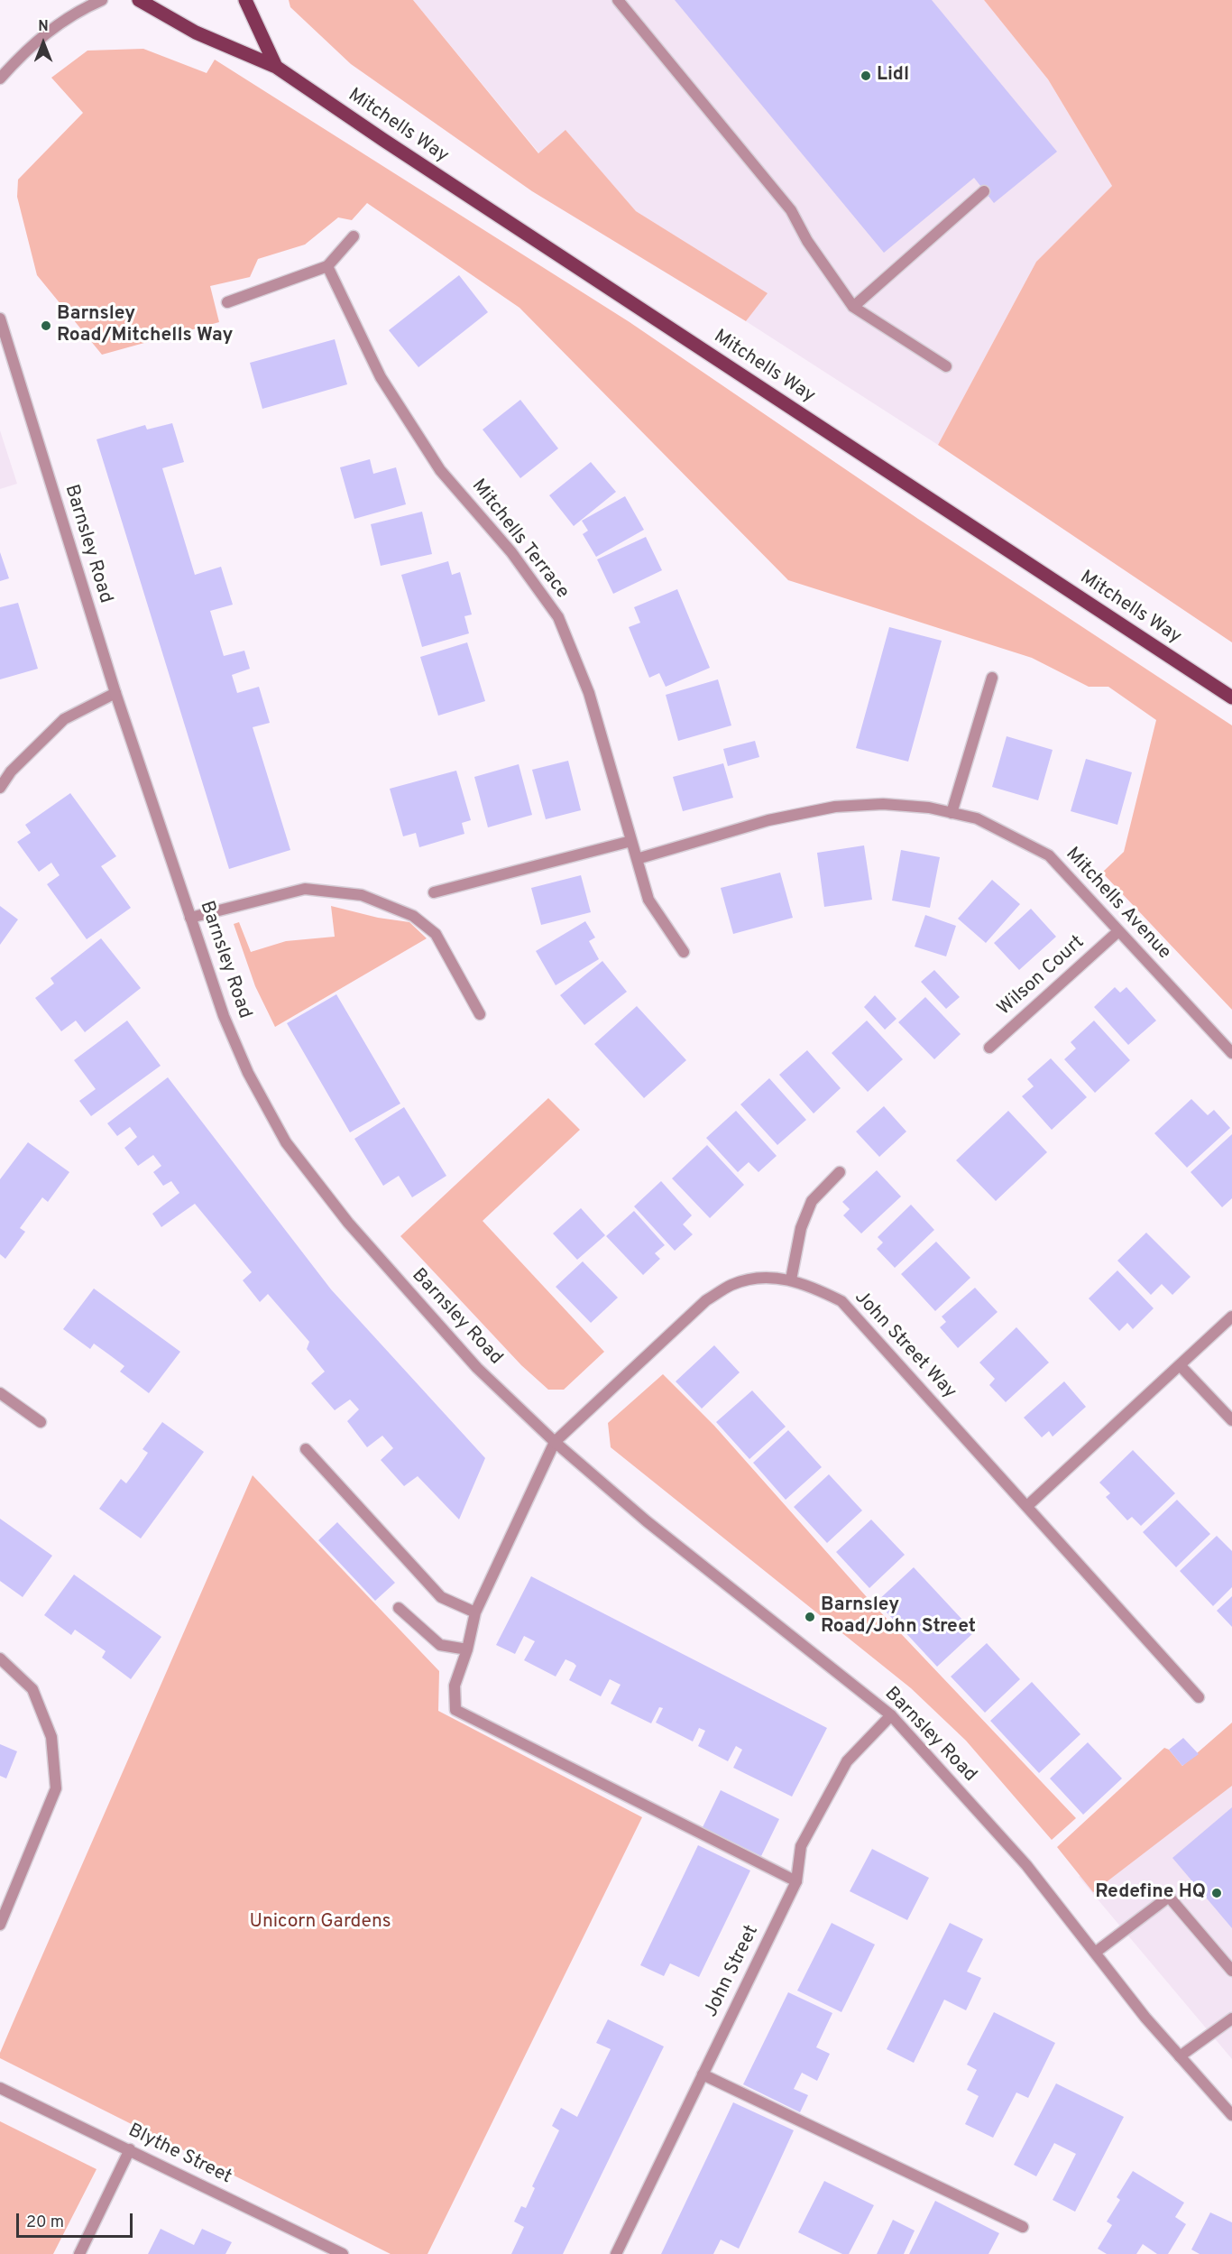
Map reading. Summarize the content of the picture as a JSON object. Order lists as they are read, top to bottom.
{
  "streets": {
    "main road": ["Mitchells Way"],
    "street": [
      "Mitchells Terrace",
      "Barnsley Road",
      "Mitchells Avenue",
      "Wilson Court",
      "John Street Way",
      "John Street",
      "Blythe Street"
    ]
  },
  "crossings": [
    ["Mitchells Terrace", "Mitchells Avenue"],
    ["Barnsley Road", "John Street Way"],
    ["Barnsley Road", "John Street"],
    ["Mitchells Avenue", "Wilson Court"]
  ],
  "parks": ["Unicorn Gardens"],
  "places": [
    "Lidl",
    "Barnsley Road/Mitchells Way",
    "Barnsley Road/John Street",
    "Redefine HQ"
  ],
  "scale_bar": "20 m",
  "north": "top"
}
